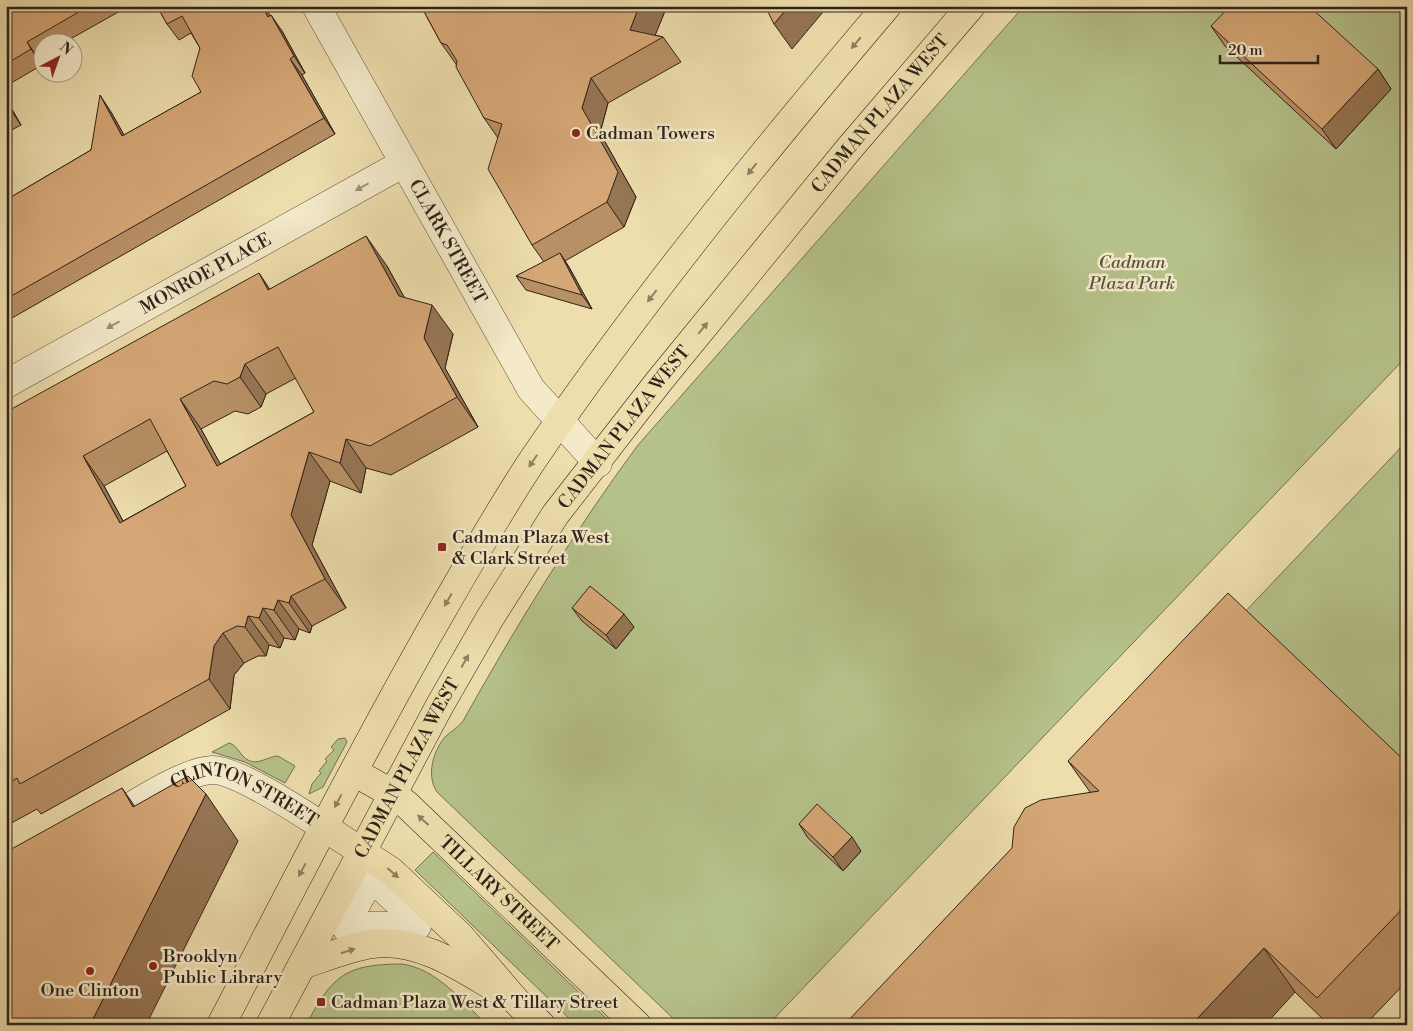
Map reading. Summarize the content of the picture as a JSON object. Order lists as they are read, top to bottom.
{
  "streets": {
    "main road": ["CADMAN PLAZA WEST", "TILLARY STREET"],
    "street": ["CLARK STREET", "MONROE PLACE", "CLINTON STREET"]
  },
  "crossings": [
    ["CADMAN PLAZA WEST", "CLARK STREET"],
    ["CADMAN PLAZA WEST", "TILLARY STREET"],
    ["CLARK STREET", "MONROE PLACE"]
  ],
  "one_way": ["MONROE PLACE"],
  "parks": ["Cadman Plaza Park"],
  "places": {
    "other": ["Cadman Towers", "Brooklyn Public Library", "One Clinton"],
    "transit": ["Cadman Plaza West & Clark Street", "Cadman Plaza West & Tillary Street"]
  },
  "scale_bar": "20 m",
  "north": "top right"
}
